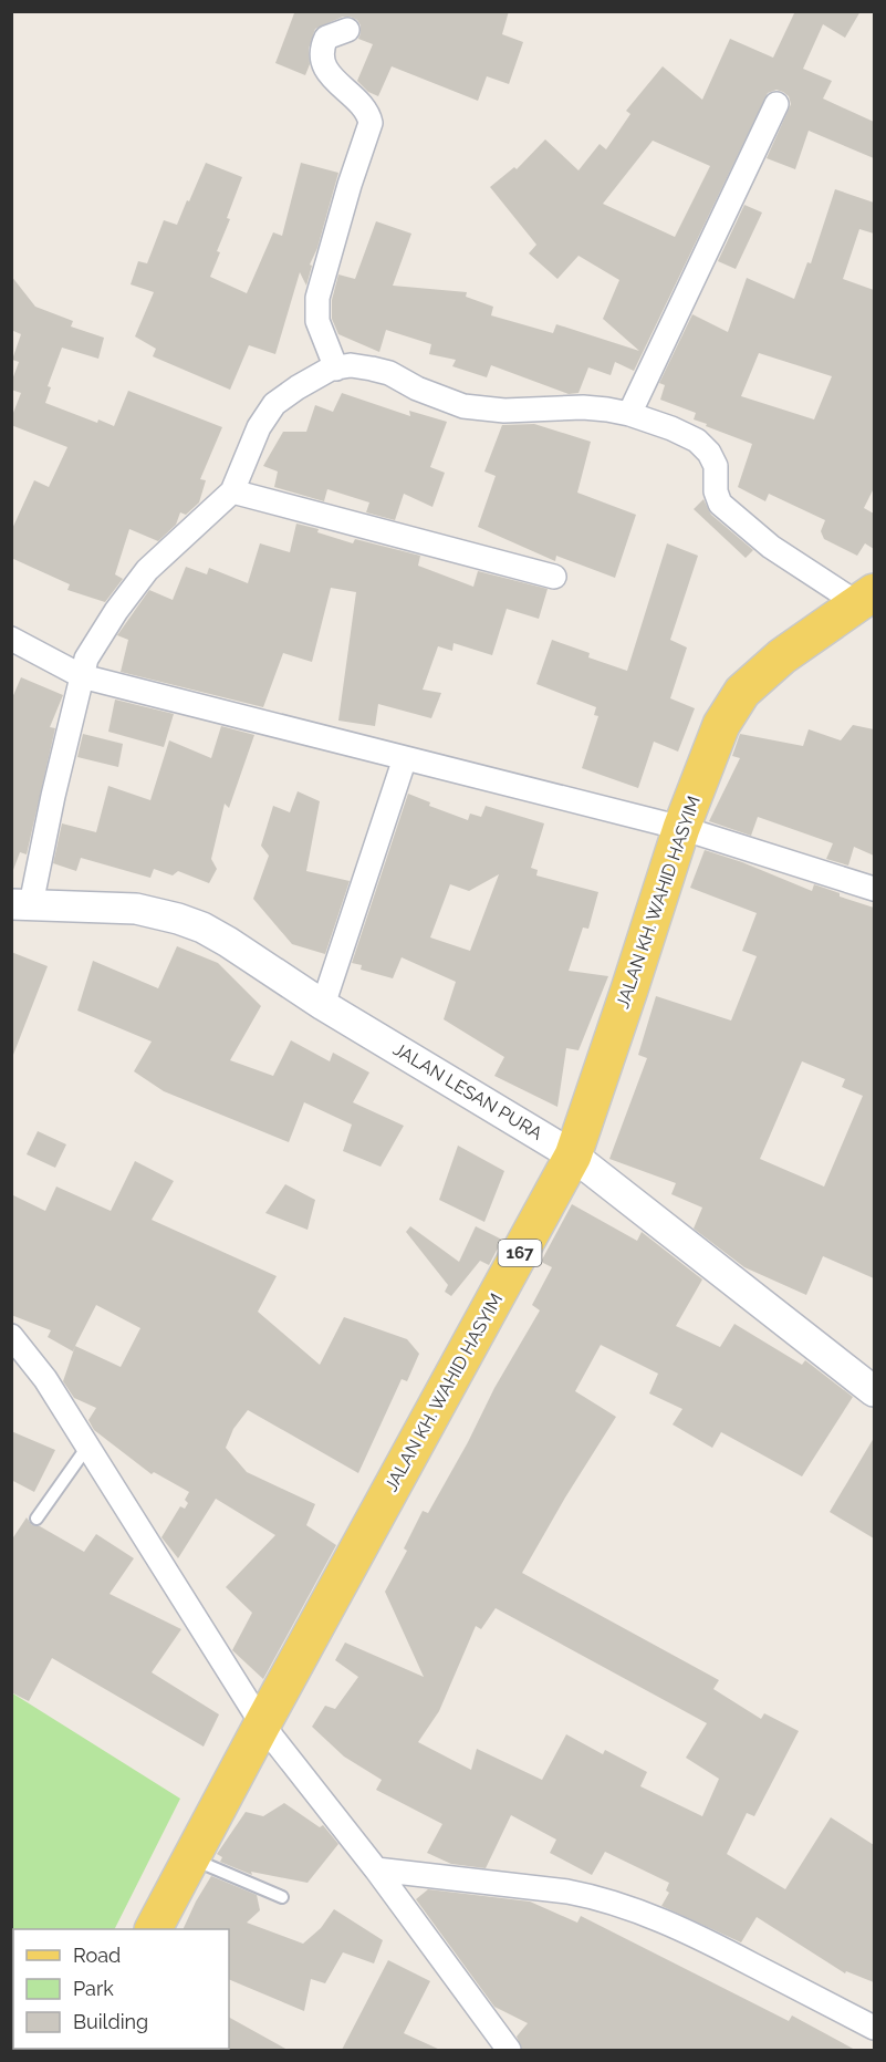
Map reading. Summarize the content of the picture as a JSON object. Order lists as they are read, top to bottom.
{
  "streets": {
    "main road": ["JALAN KH. WAHID HASYIM", "167"],
    "street": ["JALAN LESAN PURA"]
  },
  "crossings": [
    ["JALAN KH. WAHID HASYIM", "JALAN LESAN PURA"]
  ],
  "legend": ["Road", "Park", "Building"]
}
